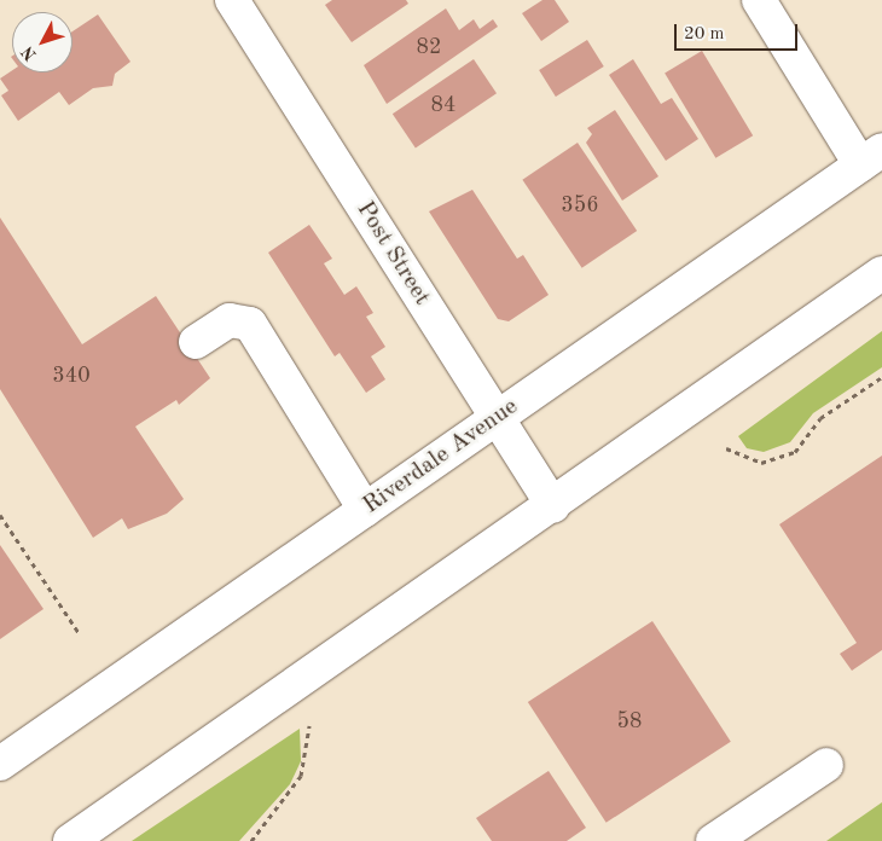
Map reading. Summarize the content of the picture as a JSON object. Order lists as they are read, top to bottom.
{
  "streets": {
    "main road": ["Post Street", "Riverdale Avenue"]
  },
  "crossings": [
    ["Post Street", "Riverdale Avenue"]
  ],
  "house_numbers": [
    "82",
    "84",
    "356",
    "340",
    "58"
  ],
  "scale_bar": "20 m",
  "north": "bottom left"
}
